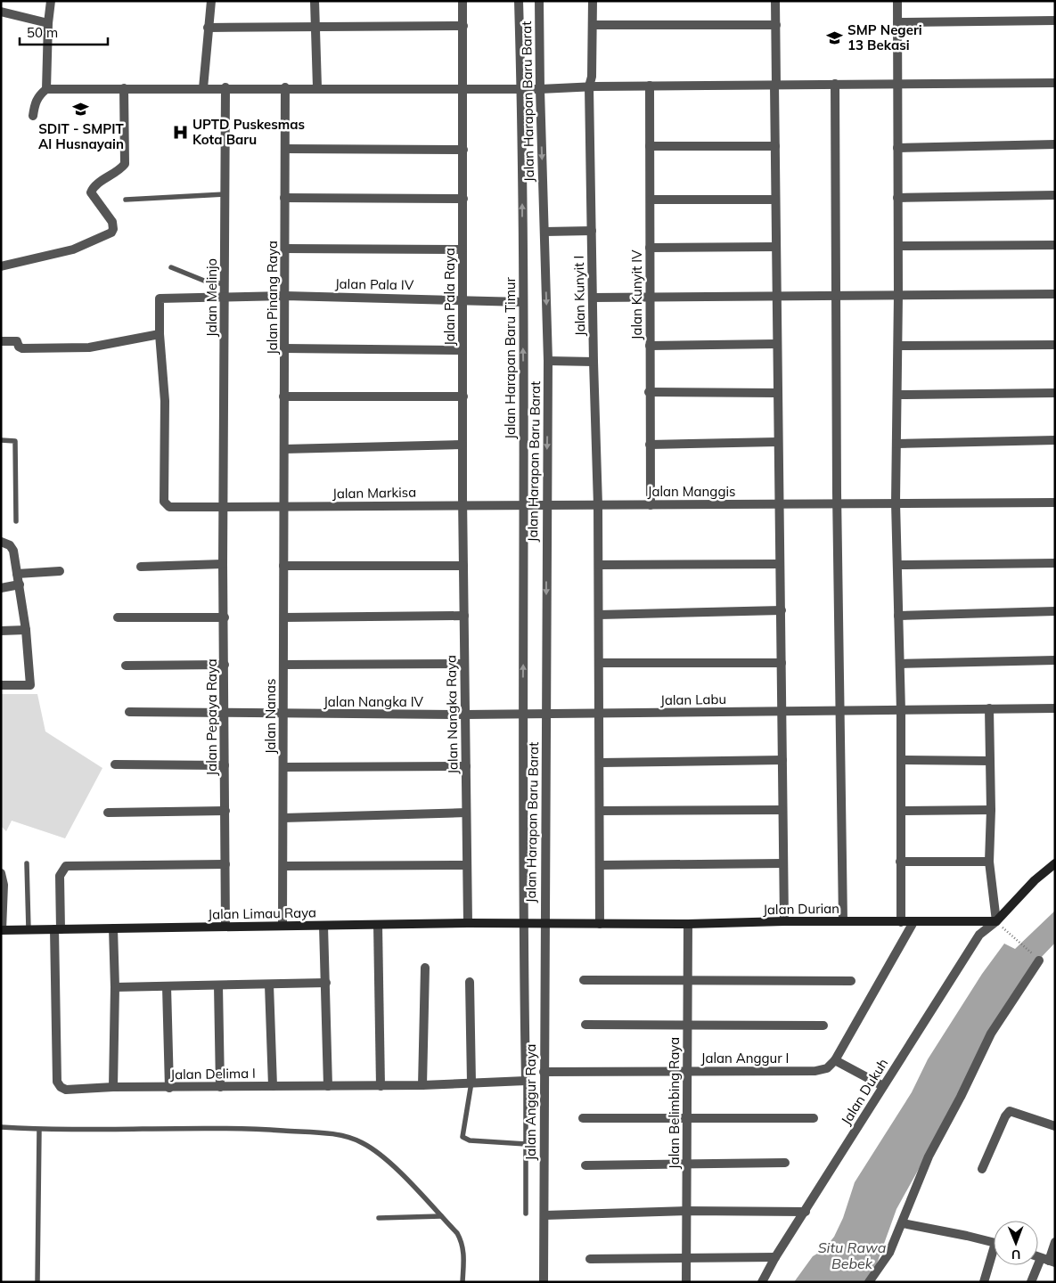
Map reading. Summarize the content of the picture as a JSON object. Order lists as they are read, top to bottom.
{
  "streets": {
    "street": [
      "Jalan Harapan Baru Barat",
      "Jalan Pala IV",
      "Jalan Kunyit IV",
      "Jalan Kunyit I",
      "Jalan Pala Raya",
      "Jalan Melinjo",
      "Jalan Pinang Raya",
      "Jalan Harapan Baru Timur",
      "Jalan Manggis",
      "Jalan Markisa",
      "Jalan Labu",
      "Jalan Nangka IV",
      "Jalan Nangka Raya",
      "Jalan Nanas",
      "Jalan Pepaya Raya",
      "Jalan Durian",
      "Jalan Limau Raya",
      "Jalan Anggur I",
      "Jalan Delima I",
      "Jalan Dukuh",
      "Jalan Anggur Raya",
      "Jalan Belimbing Raya"
    ]
  },
  "crossings": [
    ["Jalan Harapan Baru Barat", "Jalan Harapan Baru Timur"],
    ["Jalan Harapan Baru Barat", "Jalan Manggis"],
    ["Jalan Harapan Baru Barat", "Jalan Labu"],
    ["Jalan Harapan Baru Barat", "Jalan Nangka IV"],
    ["Jalan Harapan Baru Barat", "Jalan Durian"],
    ["Jalan Harapan Baru Barat", "Jalan Limau Raya"],
    ["Jalan Harapan Baru Barat", "Jalan Anggur Raya"],
    ["Jalan Pala IV", "Jalan Pala Raya"],
    ["Jalan Pala IV", "Jalan Melinjo"],
    ["Jalan Pala IV", "Jalan Pinang Raya"],
    ["Jalan Pala IV", "Jalan Harapan Baru Timur"],
    ["Jalan Pala IV", "Jalan Markisa"],
    ["Jalan Kunyit IV", "Jalan Manggis"],
    ["Jalan Kunyit I", "Jalan Manggis"],
    ["Jalan Kunyit I", "Jalan Labu"],
    ["Jalan Kunyit I", "Jalan Durian"],
    ["Jalan Pala Raya", "Jalan Markisa"],
    ["Jalan Pala Raya", "Jalan Nangka Raya"],
    ["Jalan Melinjo", "Jalan Markisa"],
    ["Jalan Melinjo", "Jalan Pepaya Raya"],
    ["Jalan Pinang Raya", "Jalan Markisa"],
    ["Jalan Pinang Raya", "Jalan Nanas"],
    ["Jalan Harapan Baru Timur", "Jalan Manggis"],
    ["Jalan Harapan Baru Timur", "Jalan Markisa"],
    ["Jalan Harapan Baru Timur", "Jalan Labu"],
    ["Jalan Harapan Baru Timur", "Jalan Nangka IV"],
    ["Jalan Manggis", "Jalan Markisa"],
    ["Jalan Markisa", "Jalan Nangka Raya"],
    ["Jalan Markisa", "Jalan Nanas"],
    ["Jalan Markisa", "Jalan Pepaya Raya"],
    ["Jalan Labu", "Jalan Nangka IV"],
    ["Jalan Nangka IV", "Jalan Nangka Raya"],
    ["Jalan Nangka IV", "Jalan Nanas"],
    ["Jalan Nangka IV", "Jalan Pepaya Raya"],
    ["Jalan Nangka Raya", "Jalan Limau Raya"],
    ["Jalan Nanas", "Jalan Limau Raya"],
    ["Jalan Pepaya Raya", "Jalan Limau Raya"],
    ["Jalan Durian", "Jalan Limau Raya"],
    ["Jalan Durian", "Jalan Dukuh"],
    ["Jalan Durian", "Jalan Anggur Raya"],
    ["Jalan Durian", "Jalan Belimbing Raya"],
    ["Jalan Limau Raya", "Jalan Delima I"],
    ["Jalan Anggur I", "Jalan Anggur Raya"],
    ["Jalan Anggur I", "Jalan Belimbing Raya"]
  ],
  "one_way": ["Jalan Harapan Baru Barat", "Jalan Harapan Baru Timur"],
  "water": ["Situ Rawa Bebek"],
  "places": {
    "school or university": ["SMP Negeri 13 Bekasi", "SDIT - SMPIT Al Husnayain"],
    "hospital": ["UPTD Puskesmas Kota Baru"]
  },
  "scale_bar": "50 m",
  "north": "bottom"
}
